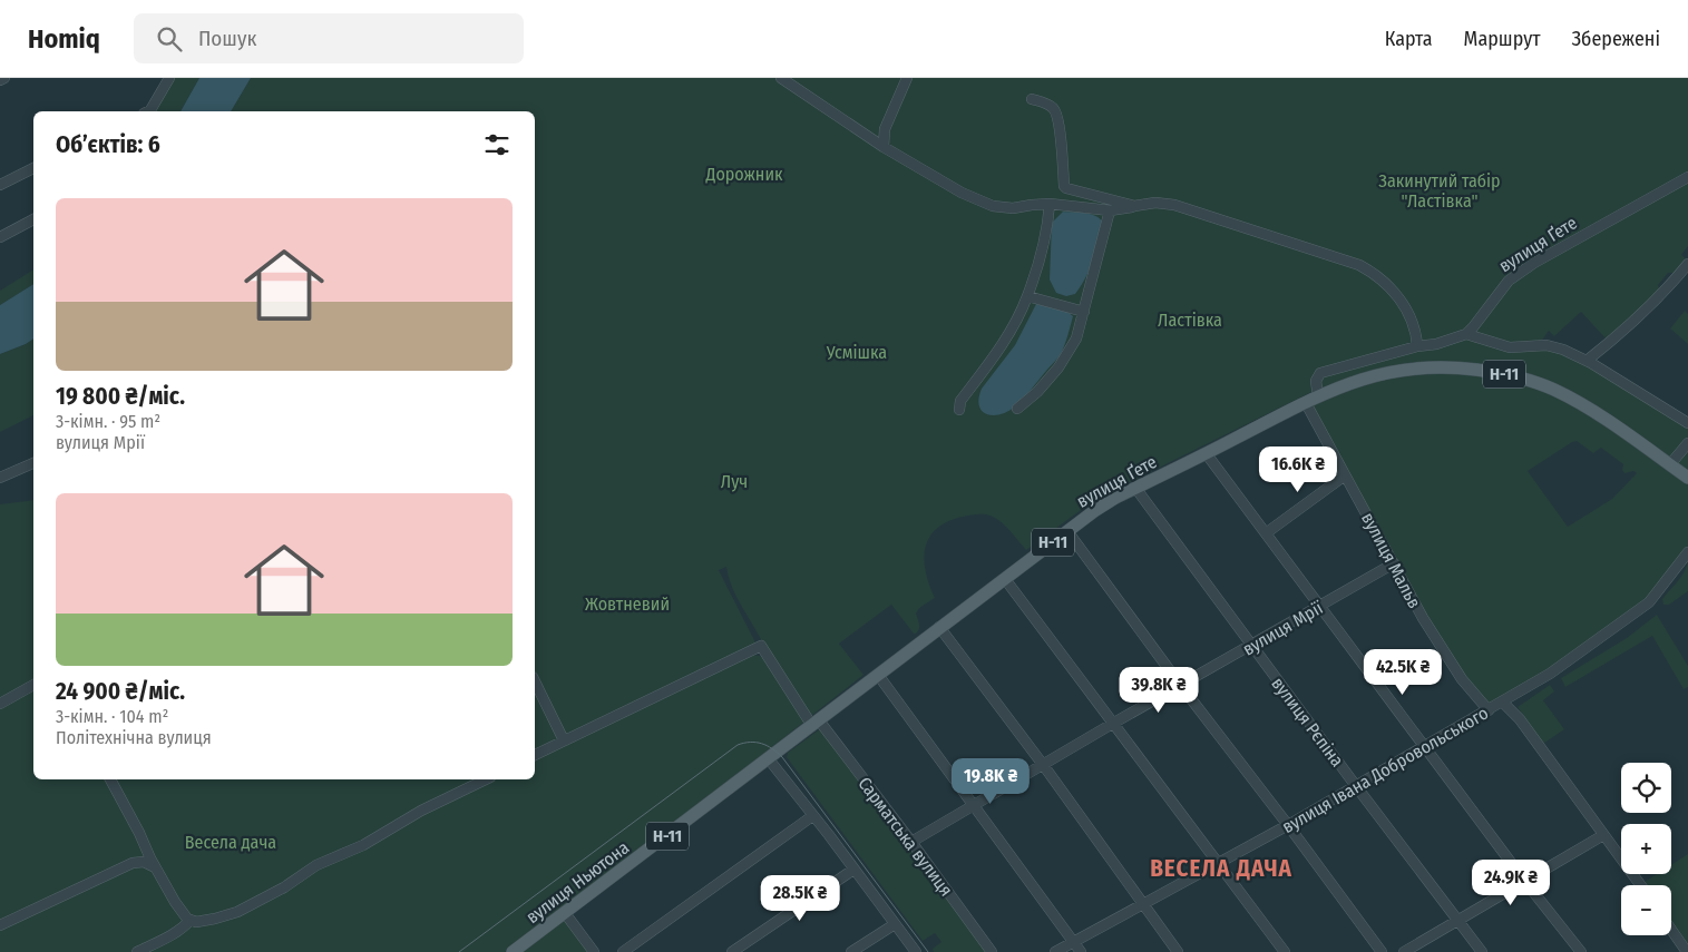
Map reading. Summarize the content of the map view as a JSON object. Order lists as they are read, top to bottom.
{
  "streets": {
    "main road": ["вулиця Ґете", "Н-11", "вулиця Ньютона"],
    "street": [
      "вулиця Мальв",
      "вулиця Мрії",
      "вулиця Рєпіна",
      "вулиця Івана Добровольського",
      "Сарматська вулиця"
    ]
  },
  "crossings": [
    ["вулиця Ґете", "Н-11"],
    ["вулиця Ґете", "вулиця Мальв"],
    ["вулиця Ґете", "вулиця Рєпіна"],
    ["вулиця Ґете", "Сарматська вулиця"],
    ["вулиця Ґете", "вулиця Ньютона"],
    ["вулиця Мальв", "вулиця Мрії"],
    ["вулиця Мальв", "вулиця Івана Добровольського"],
    ["вулиця Мрії", "вулиця Рєпіна"],
    ["вулиця Мрії", "Сарматська вулиця"],
    ["вулиця Рєпіна", "вулиця Івана Добровольського"]
  ],
  "districts": ["ВЕСЕЛА ДАЧА"],
  "parks": [
    "Дорожник",
    "Закинутий табір \"Ластівка\"",
    "Ластівка",
    "Усмішка",
    "Луч",
    "Жовтневий",
    "Весела дача"
  ],
  "page": {
    "header": "Homiq",
    "search": "Пошук",
    "nav": ["Карта", "Маршрут", "Збережені"],
    "heading": "Об’єктів: 6",
    "list": [
      {
        "name": "19 800 ₴/міс.",
        "note": "3-кімн. · 95 m² · вулиця Мрії"
      },
      {
        "name": "24 900 ₴/міс.",
        "note": "3-кімн. · 104 m² · Політехнічна вулиця"
      }
    ],
    "price": [
      "16.6K ₴",
      "42.5K ₴",
      "39.8K ₴",
      "19.8K ₴",
      "24.9K ₴",
      "28.5K ₴"
    ],
    "map_buttons": ["+", "−"]
  }
}
